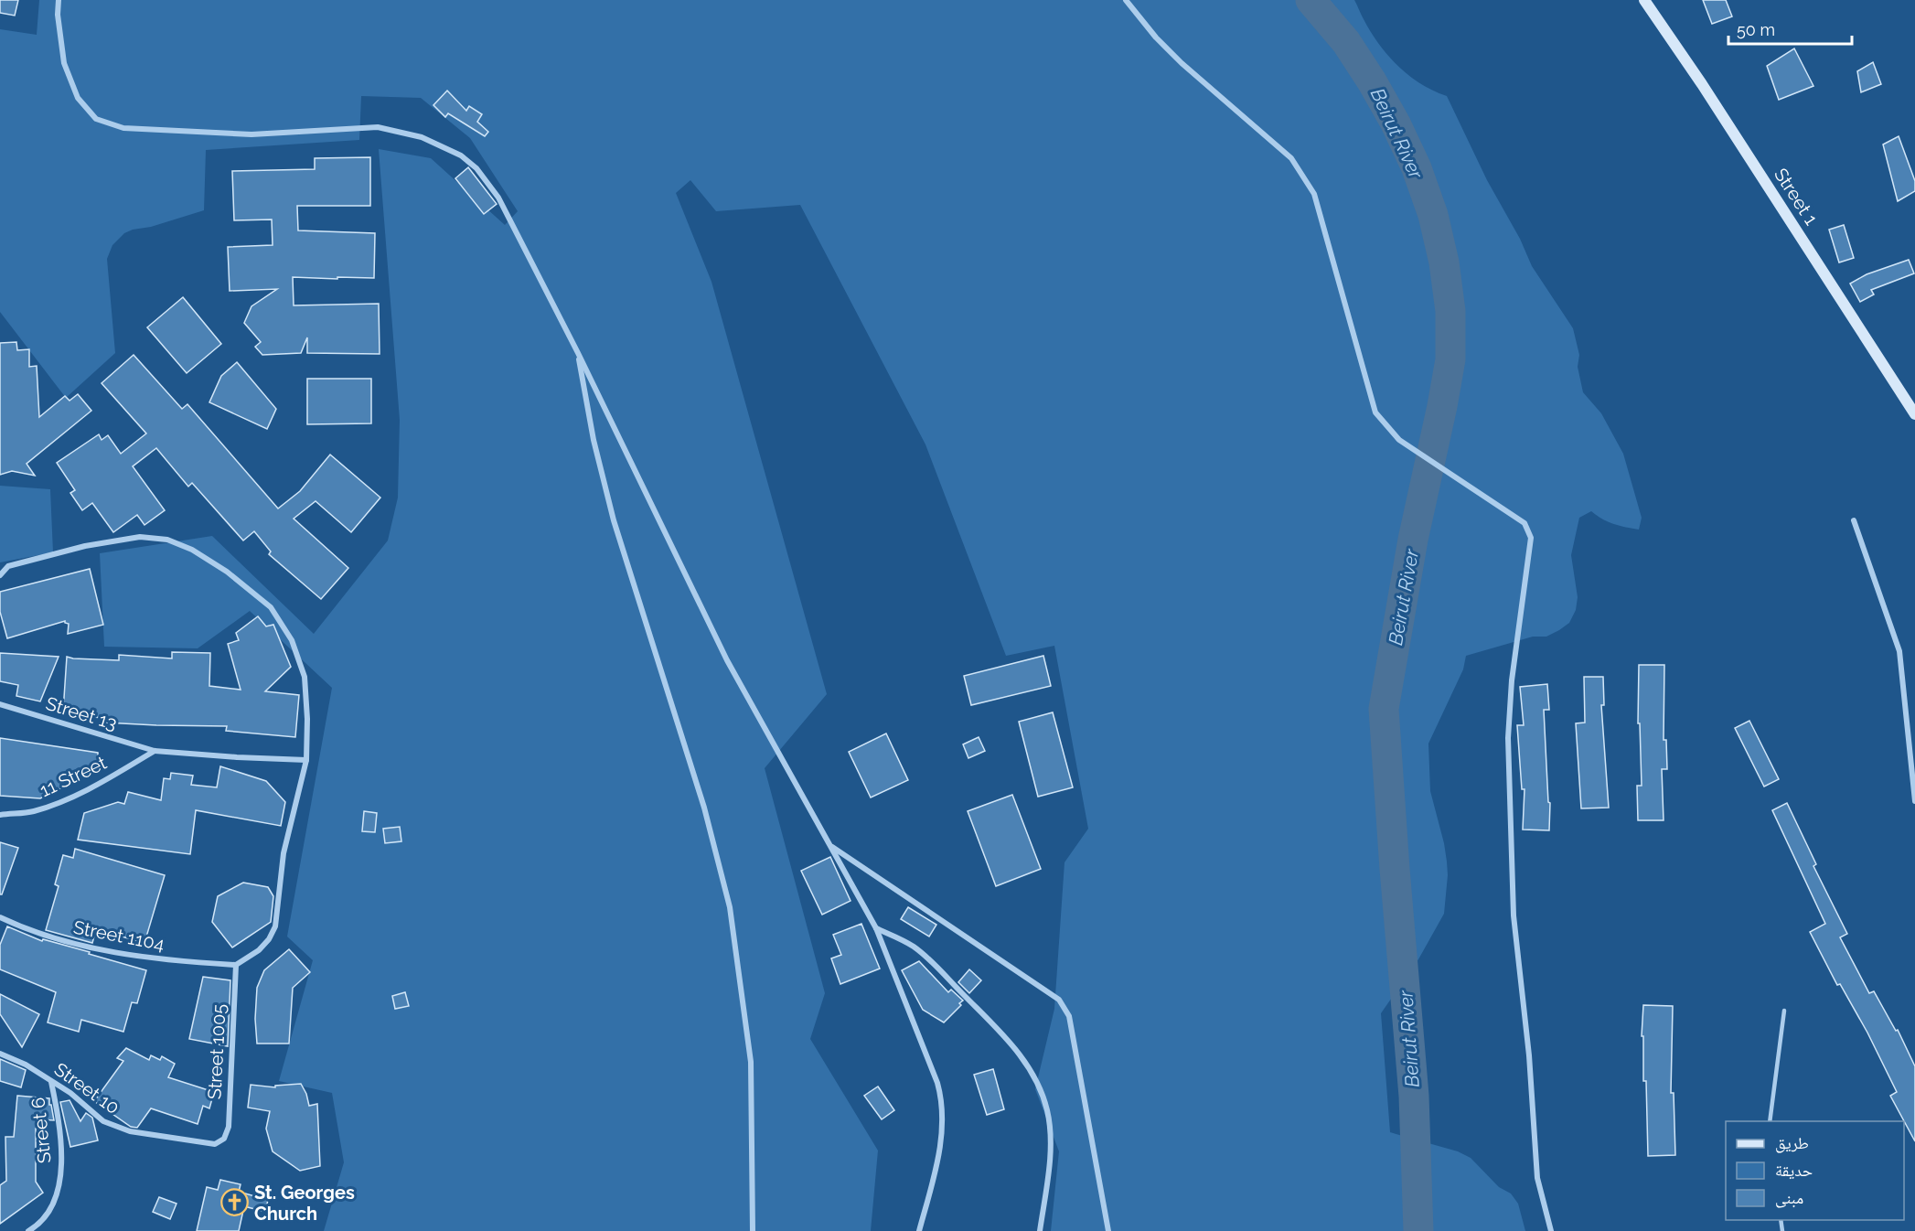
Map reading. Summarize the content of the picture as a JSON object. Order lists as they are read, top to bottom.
{
  "streets": {
    "street": [
      "Street 1",
      "Street 13",
      "11 Street",
      "Street 1104",
      "Street 1005",
      "Street 10",
      "Street 6"
    ]
  },
  "crossings": [
    ["Street 13", "11 Street"],
    ["Street 1104", "Street 1005"],
    ["Street 1005", "Street 10"],
    ["Street 10", "Street 6"]
  ],
  "water": ["Beirut River"],
  "places": {
    "church": ["St. Georges Church"]
  },
  "legend": ["طريق", "حديقة", "مبنى"],
  "scale_bar": "50 m"
}
